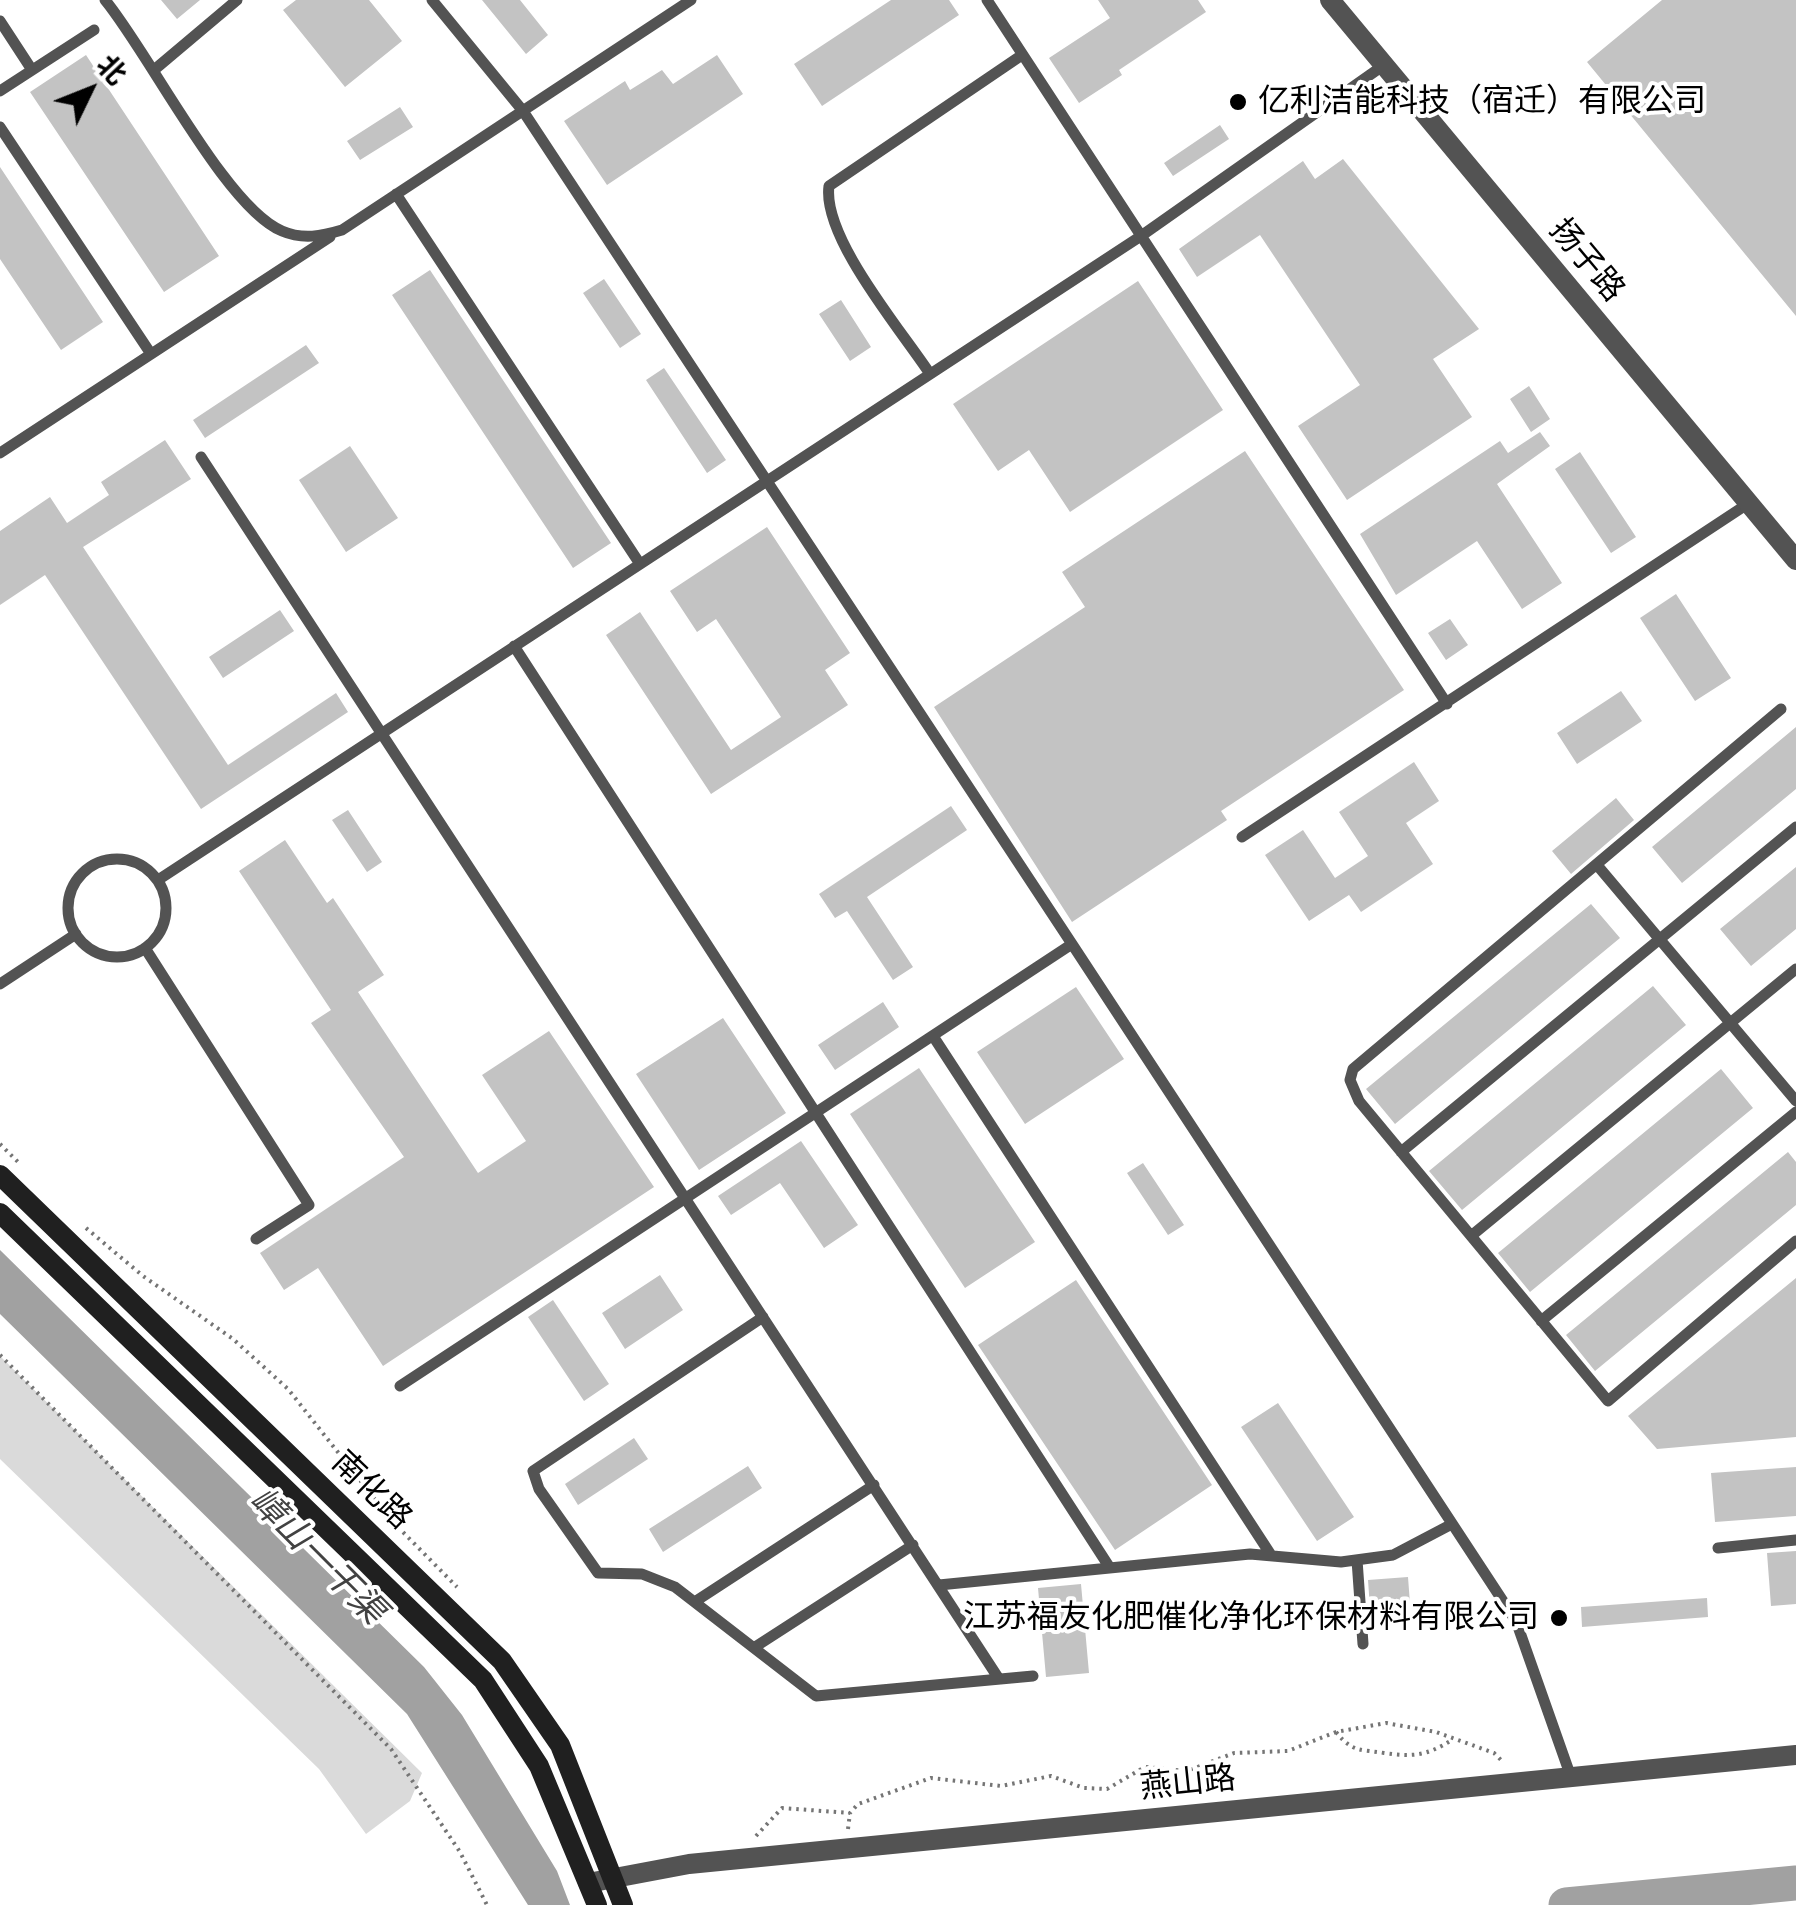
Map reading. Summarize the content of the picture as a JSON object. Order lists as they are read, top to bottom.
{
  "streets": {
    "main road": ["南化路"],
    "street": ["扬子路", "燕山路"]
  },
  "crossings": [
    ["南化路", "燕山路"]
  ],
  "water": ["嶂山一干渠"],
  "places": ["亿利洁能科技（宿迁）有限公司", "江苏福友化肥催化净化环保材料有限公司"],
  "north": "top right"
}
